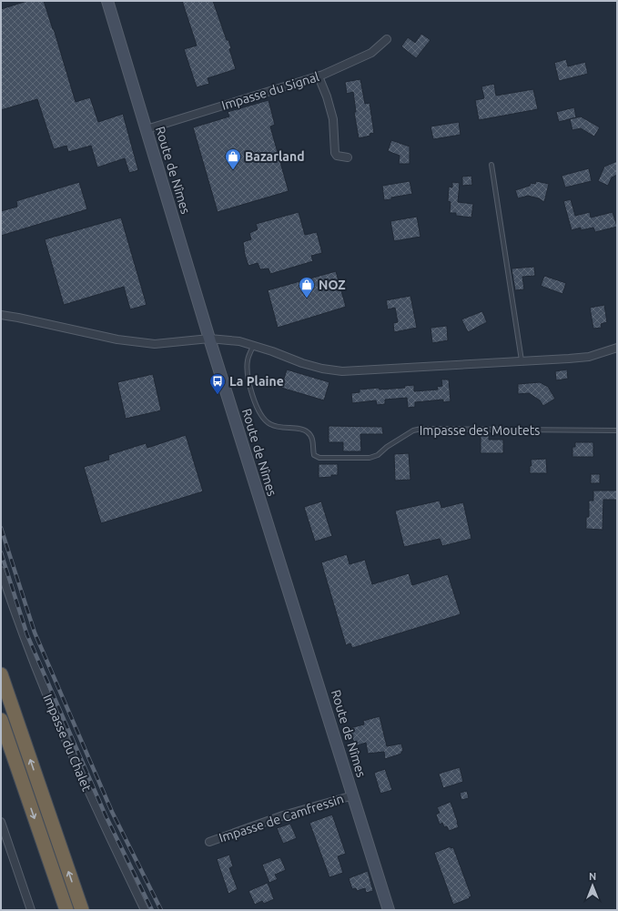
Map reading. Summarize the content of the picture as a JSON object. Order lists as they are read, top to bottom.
{
  "streets": {
    "main road": ["Route de Nîmes"],
    "street": ["Impasse du Signal", "Impasse du Chalet", "Impasse de Camfressin"],
    "lane": ["Impasse des Moutets"]
  },
  "crossings": [
    ["Impasse du Signal", "Route de Nîmes"],
    ["Route de Nîmes", "Impasse de Camfressin"]
  ],
  "places": {
    "shop": ["Bazarland", "NOZ"],
    "bus stop": ["La Plaine"]
  },
  "north": "top"
}
